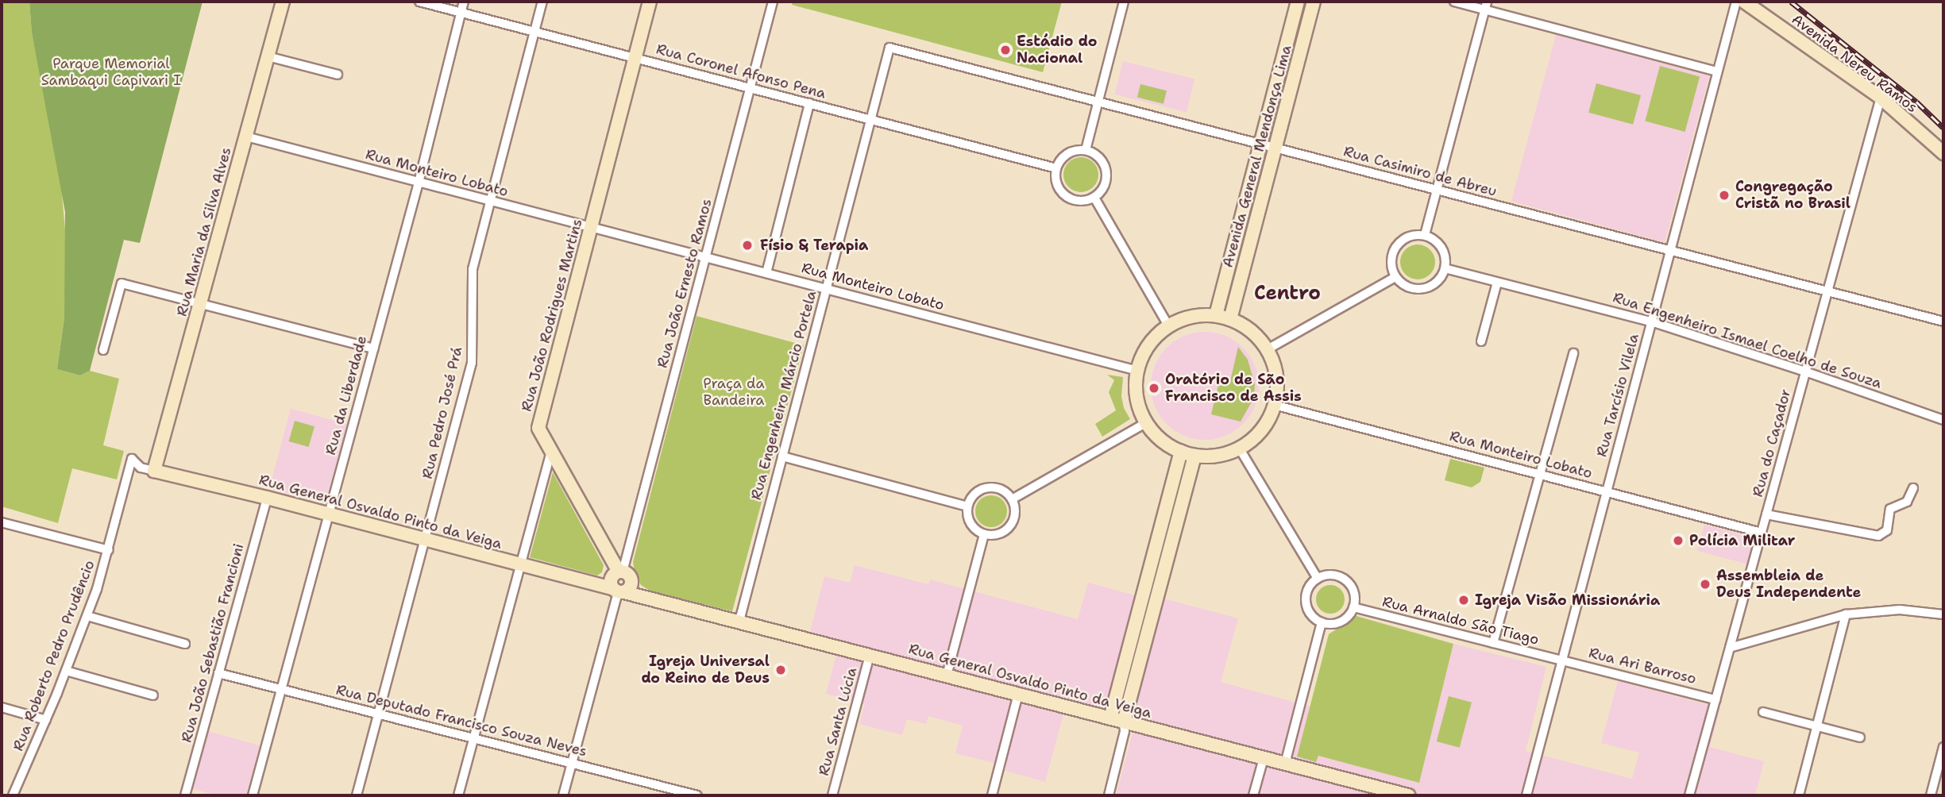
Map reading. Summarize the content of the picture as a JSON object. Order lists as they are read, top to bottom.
{
  "streets": {
    "street": [
      "Avenida Nereu Ramos",
      "Rua Coronel Afonso Pena",
      "Avenida General Mendonça Lima",
      "Rua Casimiro de Abreu",
      "Rua Monteiro Lobato",
      "Rua Maria da Silva Alves",
      "Rua João Ernesto Ramos",
      "Rua João Rodrigues Martins",
      "Rua Engenheiro Ismael Coelho de Souza",
      "Rua da Liberdade",
      "Rua Engenheiro Márcio Portela",
      "Rua Tarcísio Vilela",
      "Rua Pedro José Prá",
      "Rua do Caçador",
      "Rua General Osvaldo Pinto da Veiga",
      "Rua Arnaldo São Tiago",
      "Rua João Sebastião Francioni",
      "Rua Roberto Pedro Prudêncio",
      "Rua Ari Barroso",
      "Rua Deputado Francisco Souza Neves",
      "Rua Santa Lúcia"
    ]
  },
  "crossings": [
    ["Avenida Nereu Ramos", "Rua do Caçador"],
    ["Rua Coronel Afonso Pena", "Rua João Ernesto Ramos"],
    ["Rua Coronel Afonso Pena", "Rua João Rodrigues Martins"],
    ["Rua Coronel Afonso Pena", "Rua da Liberdade"],
    ["Rua Coronel Afonso Pena", "Rua Engenheiro Márcio Portela"],
    ["Rua Coronel Afonso Pena", "Rua Pedro José Prá"],
    ["Avenida General Mendonça Lima", "Rua Casimiro de Abreu"],
    ["Avenida General Mendonça Lima", "Rua Monteiro Lobato"],
    ["Rua Casimiro de Abreu", "Rua Engenheiro Márcio Portela"],
    ["Rua Casimiro de Abreu", "Rua Tarcísio Vilela"],
    ["Rua Casimiro de Abreu", "Rua do Caçador"],
    ["Rua Monteiro Lobato", "Rua Maria da Silva Alves"],
    ["Rua Monteiro Lobato", "Rua João Ernesto Ramos"],
    ["Rua Monteiro Lobato", "Rua João Rodrigues Martins"],
    ["Rua Monteiro Lobato", "Rua da Liberdade"],
    ["Rua Monteiro Lobato", "Rua Engenheiro Márcio Portela"],
    ["Rua Monteiro Lobato", "Rua Tarcísio Vilela"],
    ["Rua Monteiro Lobato", "Rua Pedro José Prá"],
    ["Rua Monteiro Lobato", "Rua do Caçador"],
    ["Rua Maria da Silva Alves", "Rua General Osvaldo Pinto da Veiga"],
    ["Rua João Ernesto Ramos", "Rua João Rodrigues Martins"],
    ["Rua Engenheiro Ismael Coelho de Souza", "Rua Tarcísio Vilela"],
    ["Rua Engenheiro Ismael Coelho de Souza", "Rua do Caçador"],
    ["Rua da Liberdade", "Rua General Osvaldo Pinto da Veiga"],
    ["Rua da Liberdade", "Rua Deputado Francisco Souza Neves"],
    ["Rua Engenheiro Márcio Portela", "Rua General Osvaldo Pinto da Veiga"],
    ["Rua Tarcísio Vilela", "Rua Arnaldo São Tiago"],
    ["Rua Tarcísio Vilela", "Rua Ari Barroso"],
    ["Rua Pedro José Prá", "Rua General Osvaldo Pinto da Veiga"],
    ["Rua Pedro José Prá", "Rua Deputado Francisco Souza Neves"],
    ["Rua do Caçador", "Rua Ari Barroso"],
    ["Rua General Osvaldo Pinto da Veiga", "Rua João Sebastião Francioni"],
    ["Rua General Osvaldo Pinto da Veiga", "Rua Roberto Pedro Prudêncio"],
    ["Rua General Osvaldo Pinto da Veiga", "Rua Santa Lúcia"],
    ["Rua Arnaldo São Tiago", "Rua Ari Barroso"],
    ["Rua João Sebastião Francioni", "Rua Deputado Francisco Souza Neves"]
  ],
  "districts": ["Centro"],
  "parks": ["Parque Memorial Sambaqui Capivari I", "Praça da Bandeira"],
  "places": [
    "Estádio do Nacional",
    "Congregação Cristã no Brasil",
    "Físio & Terapia",
    "Oratório de São Francisco de Assis",
    "Polícia Militar",
    "Assembleia de Deus Independente",
    "Igreja Visão Missionária",
    "Igreja Universal do Reino de Deus"
  ]
}
